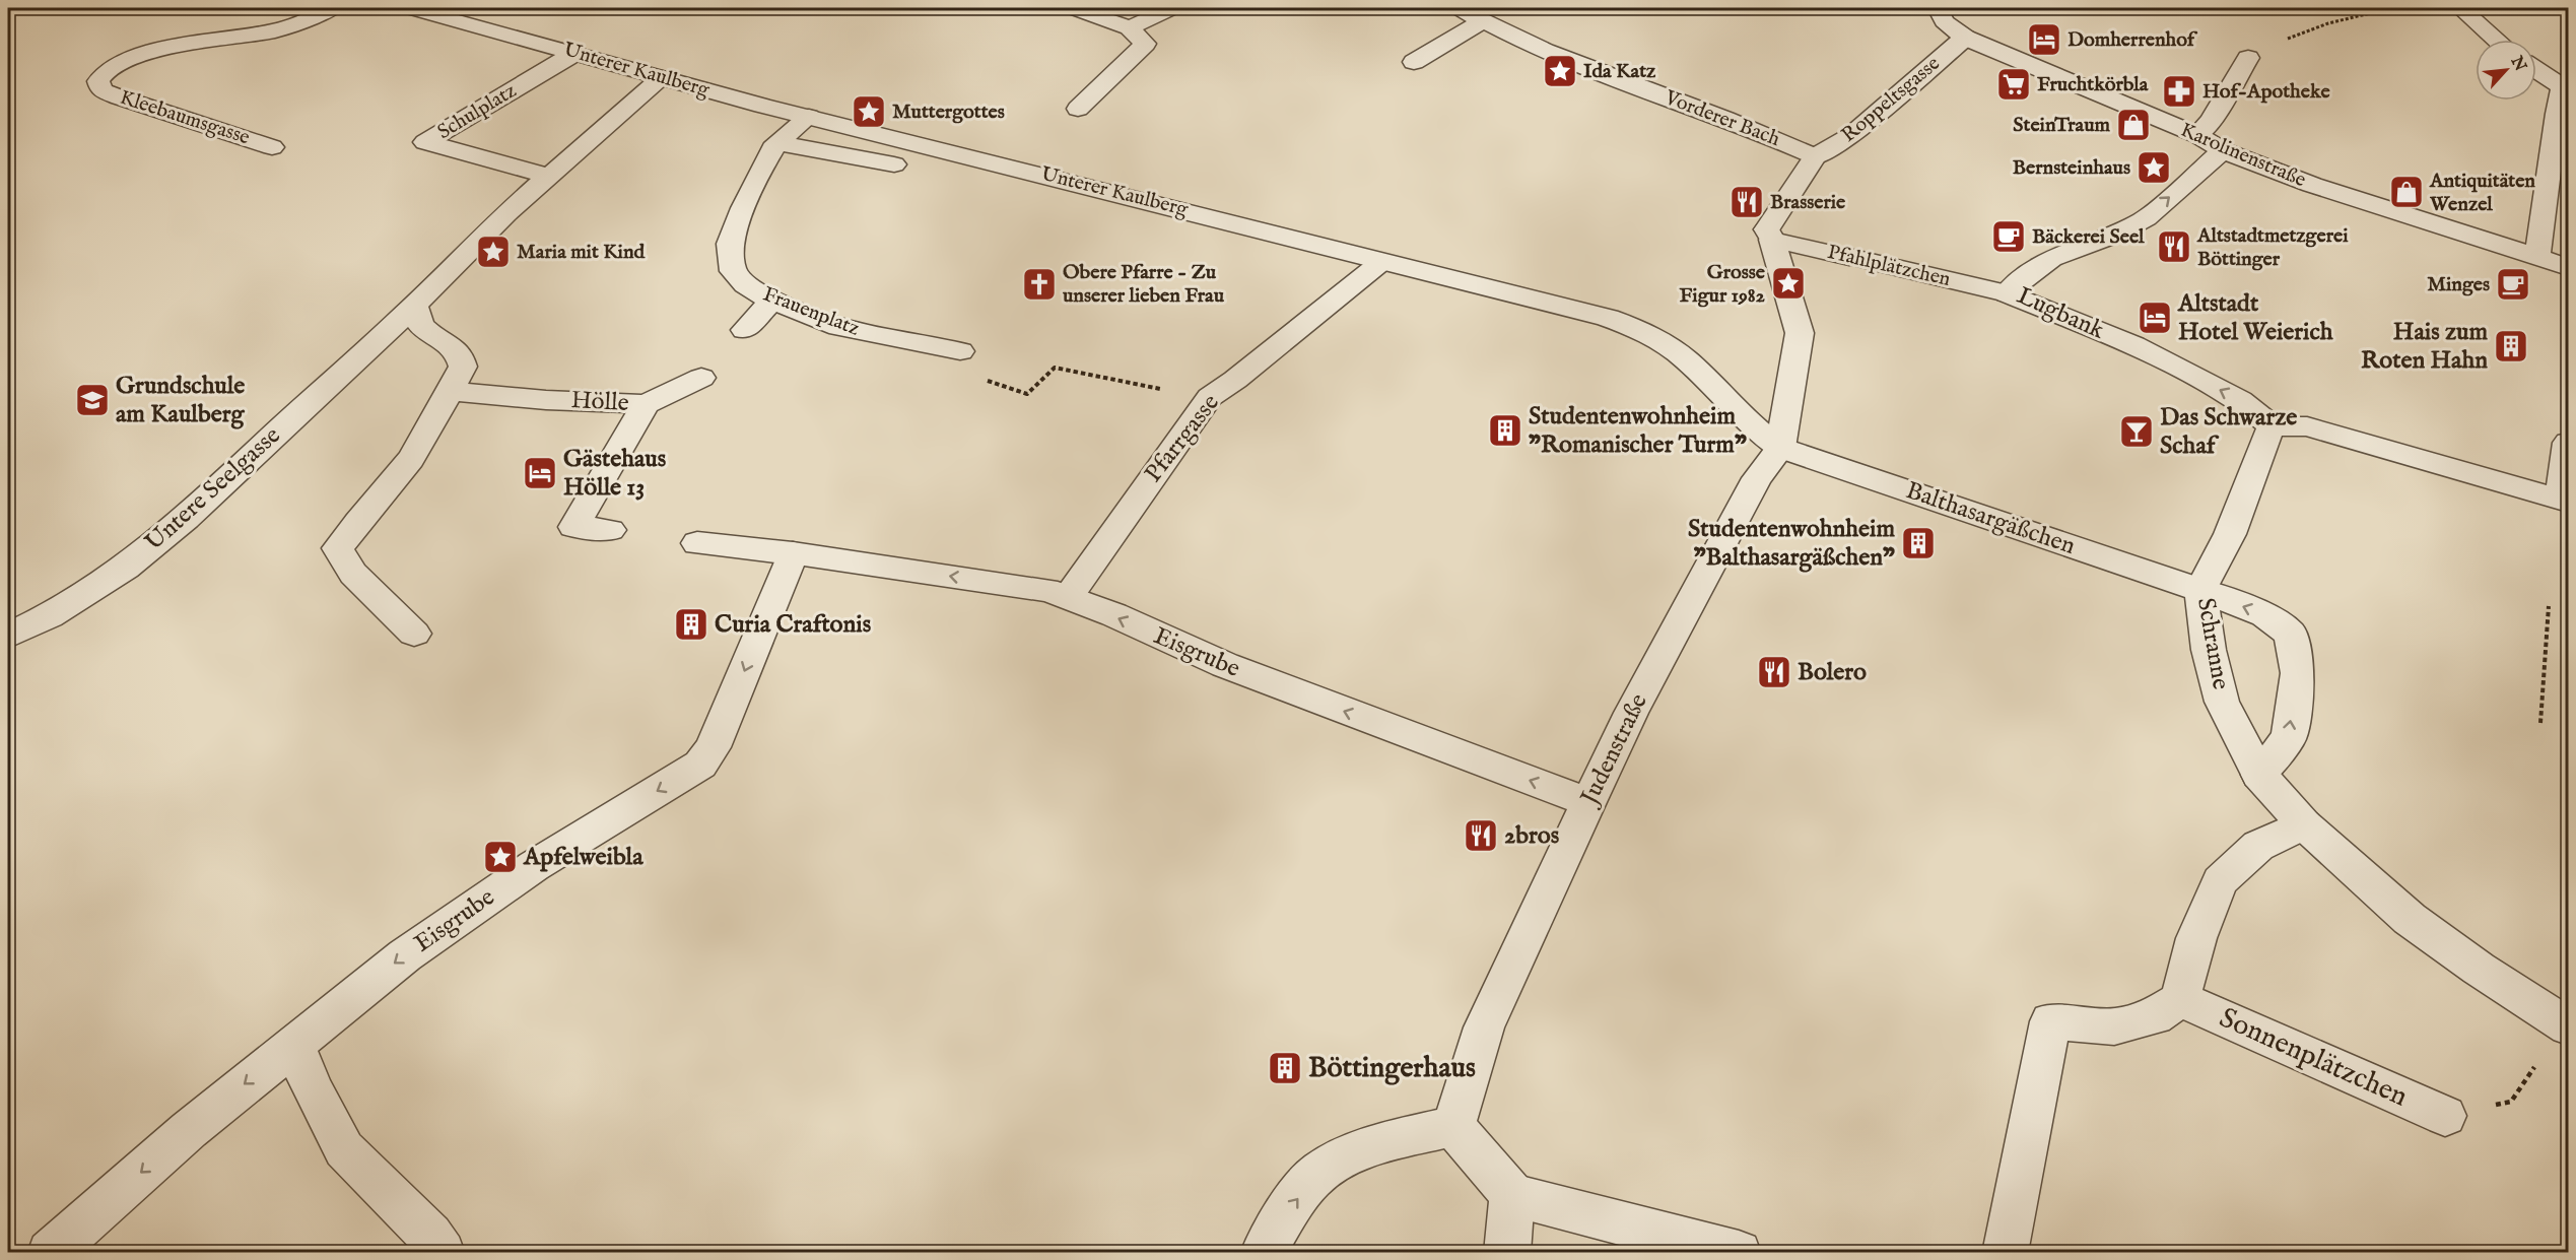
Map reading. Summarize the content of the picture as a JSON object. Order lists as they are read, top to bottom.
{
  "streets": {
    "street": [
      "Unterer Kaulberg",
      "Roppeltsgasse",
      "Schulplatz",
      "Kleebaumsgasse",
      "Vorderer Bach",
      "Karolinenstraße",
      "Pfahlplätzchen",
      "Frauenplatz",
      "Lugbank",
      "Hölle",
      "Pfarrgasse",
      "Untere Seelgasse",
      "Balthasargäßchen",
      "Schranne",
      "Eisgrube",
      "Judenstraße",
      "Sonnenplätzchen"
    ]
  },
  "crossings": [
    ["Unterer Kaulberg", "Schulplatz"],
    ["Unterer Kaulberg", "Frauenplatz"],
    ["Unterer Kaulberg", "Pfarrgasse"],
    ["Unterer Kaulberg", "Balthasargäßchen"],
    ["Unterer Kaulberg", "Judenstraße"],
    ["Roppeltsgasse", "Vorderer Bach"],
    ["Roppeltsgasse", "Karolinenstraße"],
    ["Vorderer Bach", "Pfahlplätzchen"],
    ["Vorderer Bach", "Judenstraße"],
    ["Karolinenstraße", "Lugbank"],
    ["Pfahlplätzchen", "Lugbank"],
    ["Pfahlplätzchen", "Judenstraße"],
    ["Lugbank", "Schranne"],
    ["Pfarrgasse", "Eisgrube"],
    ["Balthasargäßchen", "Schranne"],
    ["Balthasargäßchen", "Judenstraße"],
    ["Eisgrube", "Judenstraße"]
  ],
  "one_way": ["Eisgrube"],
  "places": {
    "hotel": ["Domherrenhof", "Altstadt Hotel Weierich", "Gästehaus Hölle 13"],
    "place": [
      "Ida Katz",
      "Muttergottes",
      "Bernsteinhaus",
      "Maria mit Kind",
      "Grosse Figur 1982",
      "Apfelweibla"
    ],
    "supermarket": ["Fruchtkörbla"],
    "pharmacy": ["Hof-Apotheke"],
    "shop": ["SteinTraum", "Antiquitäten Wenzel"],
    "restaurant": [
      "Brasserie",
      "Altstadtmetzgerei Böttinger",
      "Bolero",
      "2bros"
    ],
    "cafe": ["Bäckerei Seel", "Minges"],
    "church": ["Obere Pfarre - Zu unserer lieben Frau"],
    "building": [
      "Hais zum Roten Hahn",
      "Studentenwohnheim \"Romanischer Turm\"",
      "Studentenwohnheim \"Balthasargäßchen\"",
      "Curia Craftonis",
      "Böttingerhaus"
    ],
    "school or university": ["Grundschule am Kaulberg"],
    "bar": ["Das Schwarze Schaf"]
  },
  "north": "top right"
}
